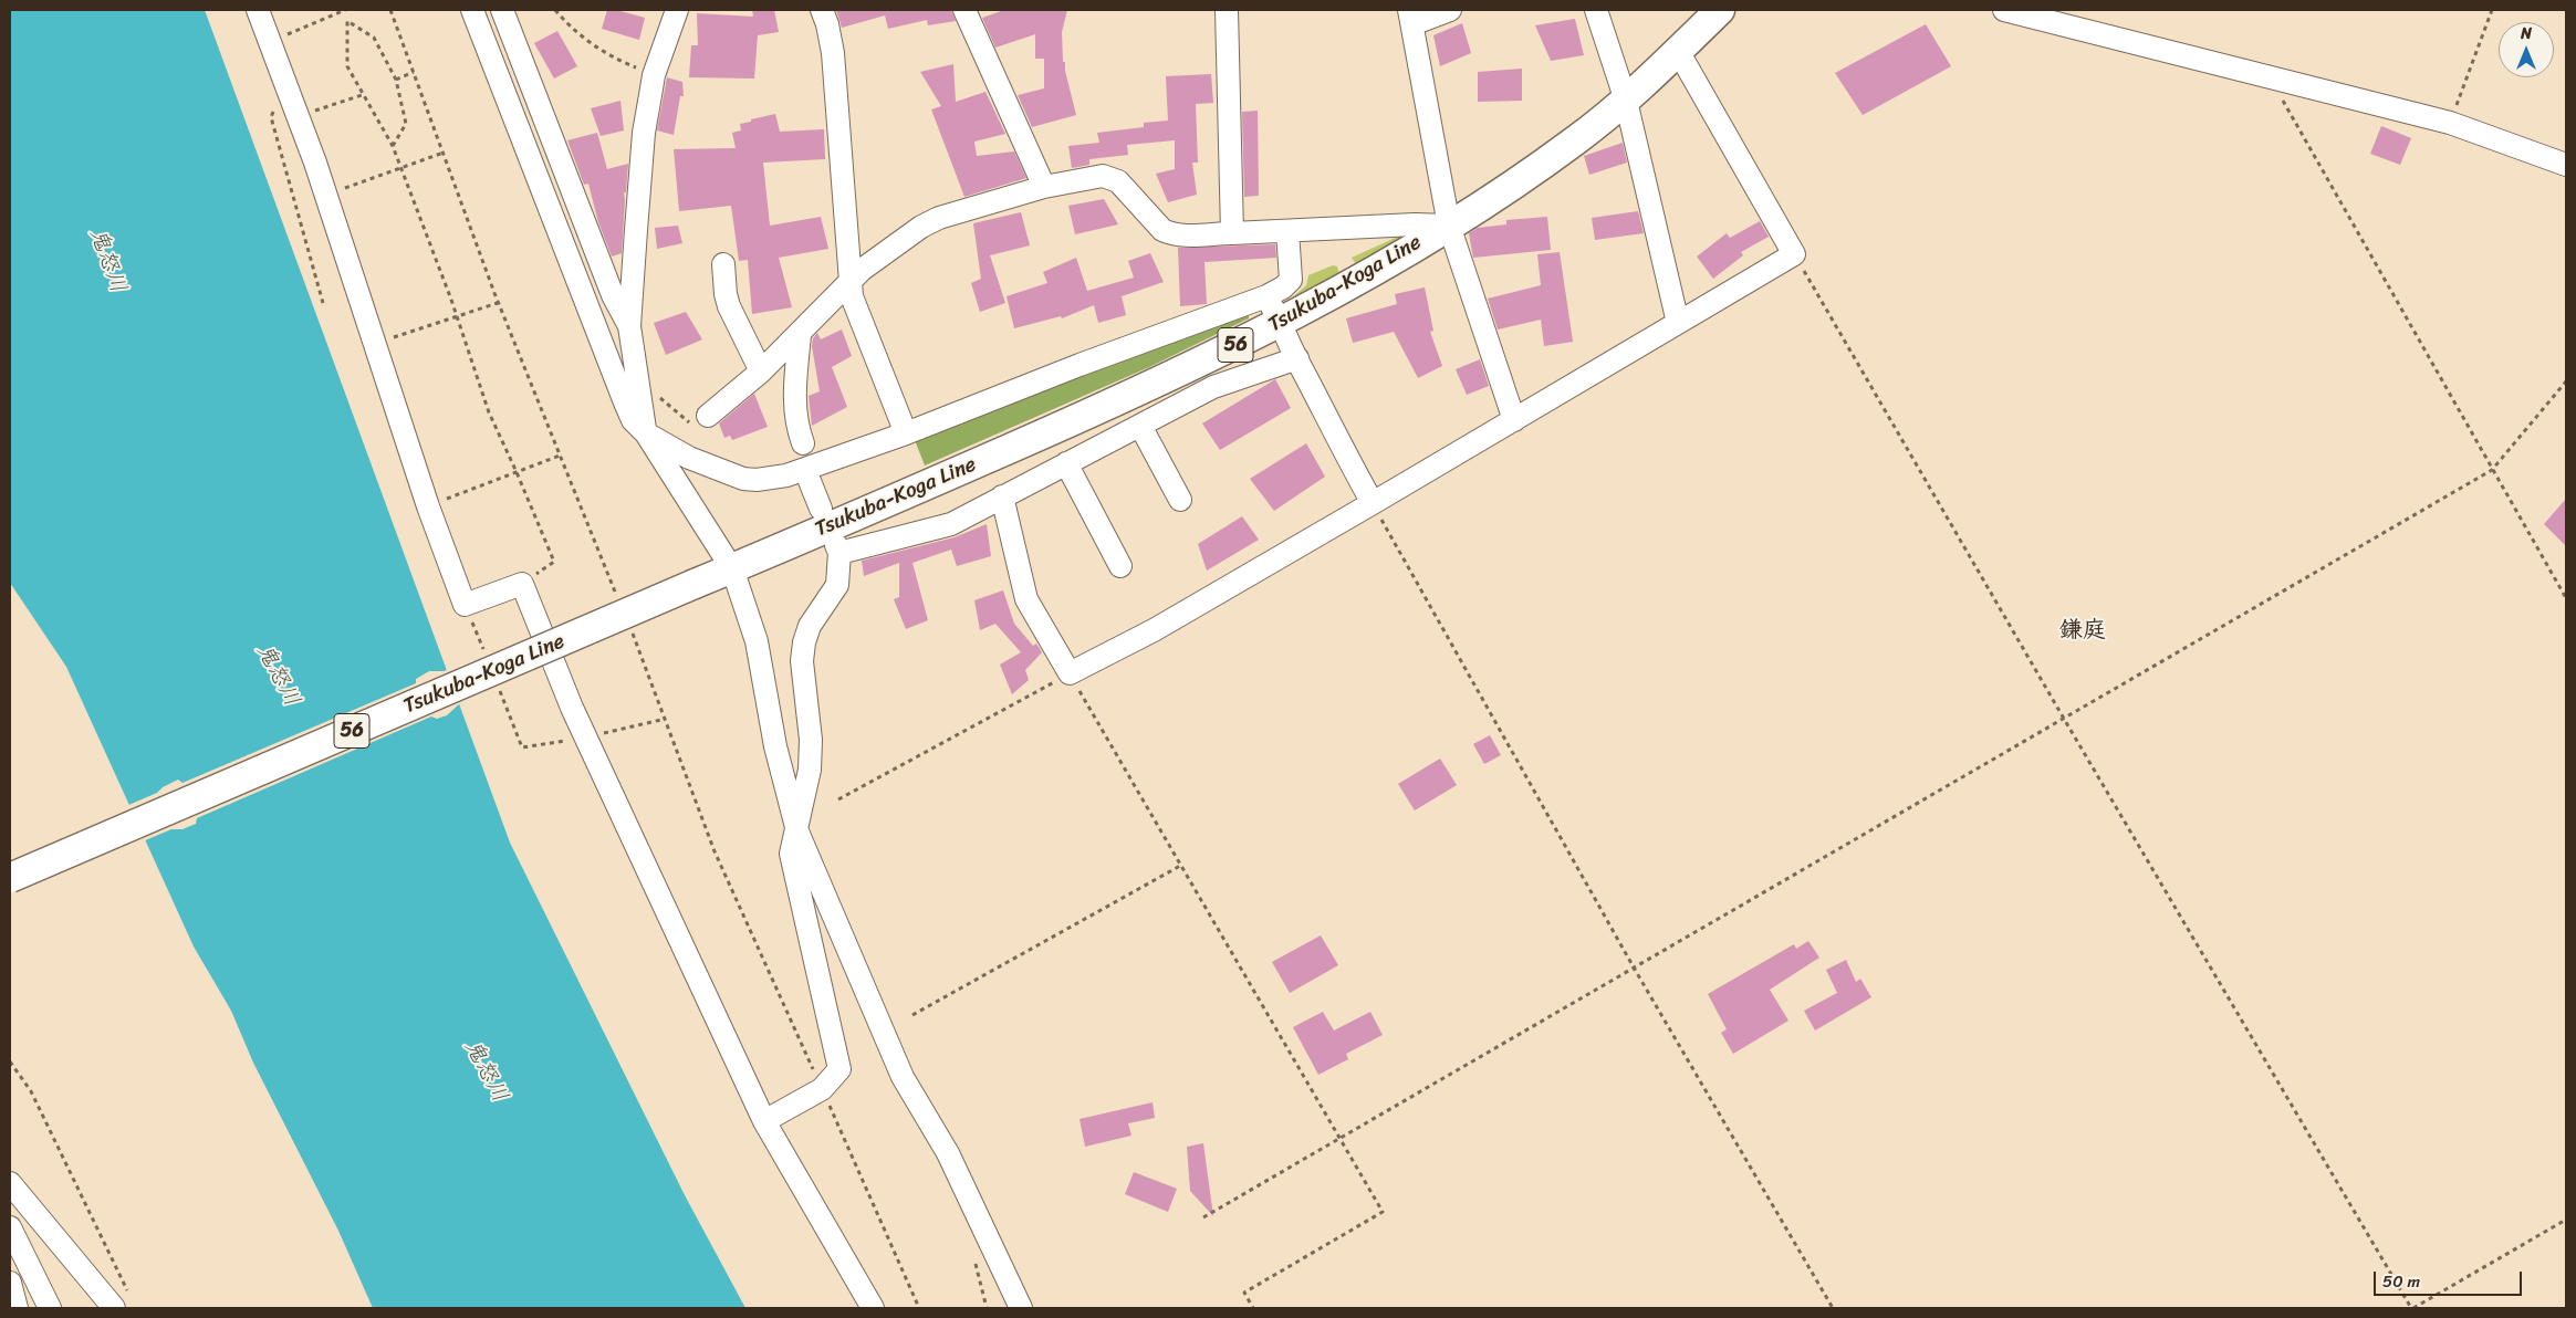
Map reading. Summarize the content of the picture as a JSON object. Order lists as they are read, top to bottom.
{
  "streets": {
    "main road": ["Tsukuba-Koga Line", "56"]
  },
  "districts": ["鎌庭"],
  "water": ["鬼怒川"],
  "scale_bar": "50 m",
  "north": "top"
}
